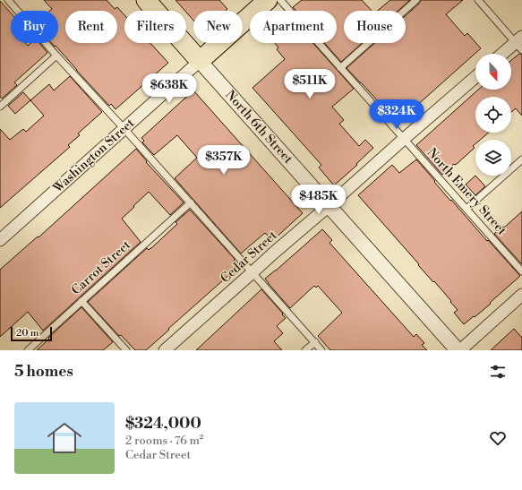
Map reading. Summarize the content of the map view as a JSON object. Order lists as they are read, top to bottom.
{
  "streets": {
    "main road": ["North 6th Street", "Washington Street"],
    "street": ["Cedar Street"],
    "lane": ["North Emery Street", "Carrot Street"]
  },
  "crossings": [
    ["North 6th Street", "Washington Street"],
    ["North 6th Street", "Cedar Street"],
    ["North Emery Street", "Cedar Street"]
  ],
  "scale_bar": "20 m",
  "north": "bottom",
  "page": {
    "chip": [
      "Buy",
      "Rent",
      "Filters",
      "New",
      "Apartment",
      "House"
    ],
    "price": [
      "$511K",
      "$638K",
      "$324K",
      "$357K",
      "$485K"
    ],
    "scale": "20 m",
    "heading": "5 homes",
    "list": [
      {
        "name": "$324,000",
        "note": "2 rooms · 76 m² · Cedar Street"
      }
    ]
  }
}
